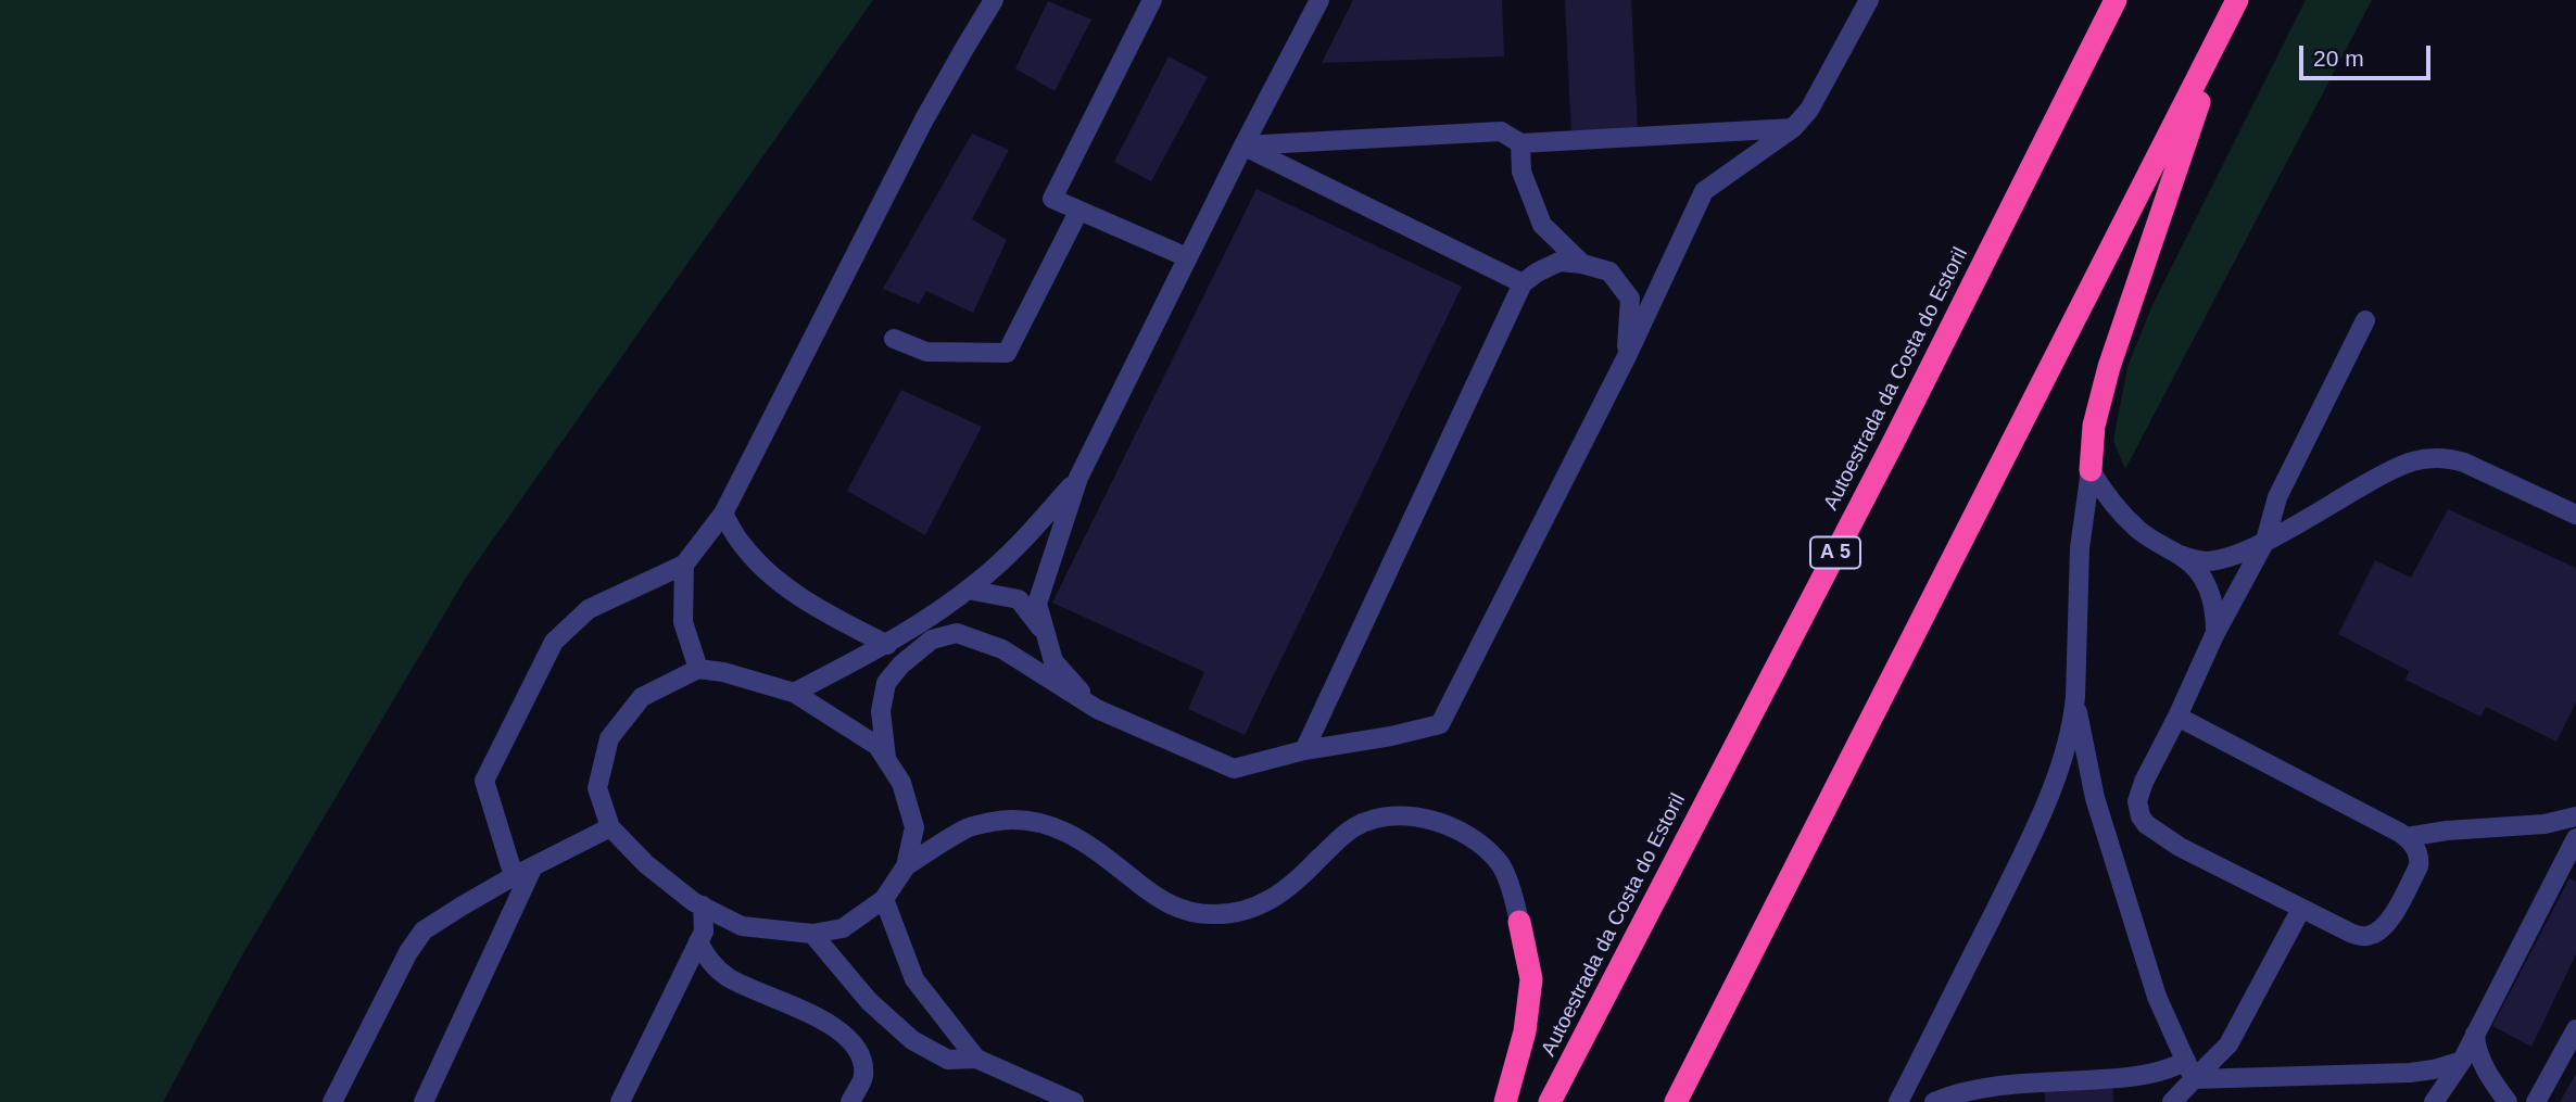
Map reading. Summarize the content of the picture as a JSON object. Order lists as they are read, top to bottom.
{
  "streets": {
    "highway": ["Autoestrada da Costa do Estoril", "A 5"]
  },
  "scale_bar": "20 m"
}
